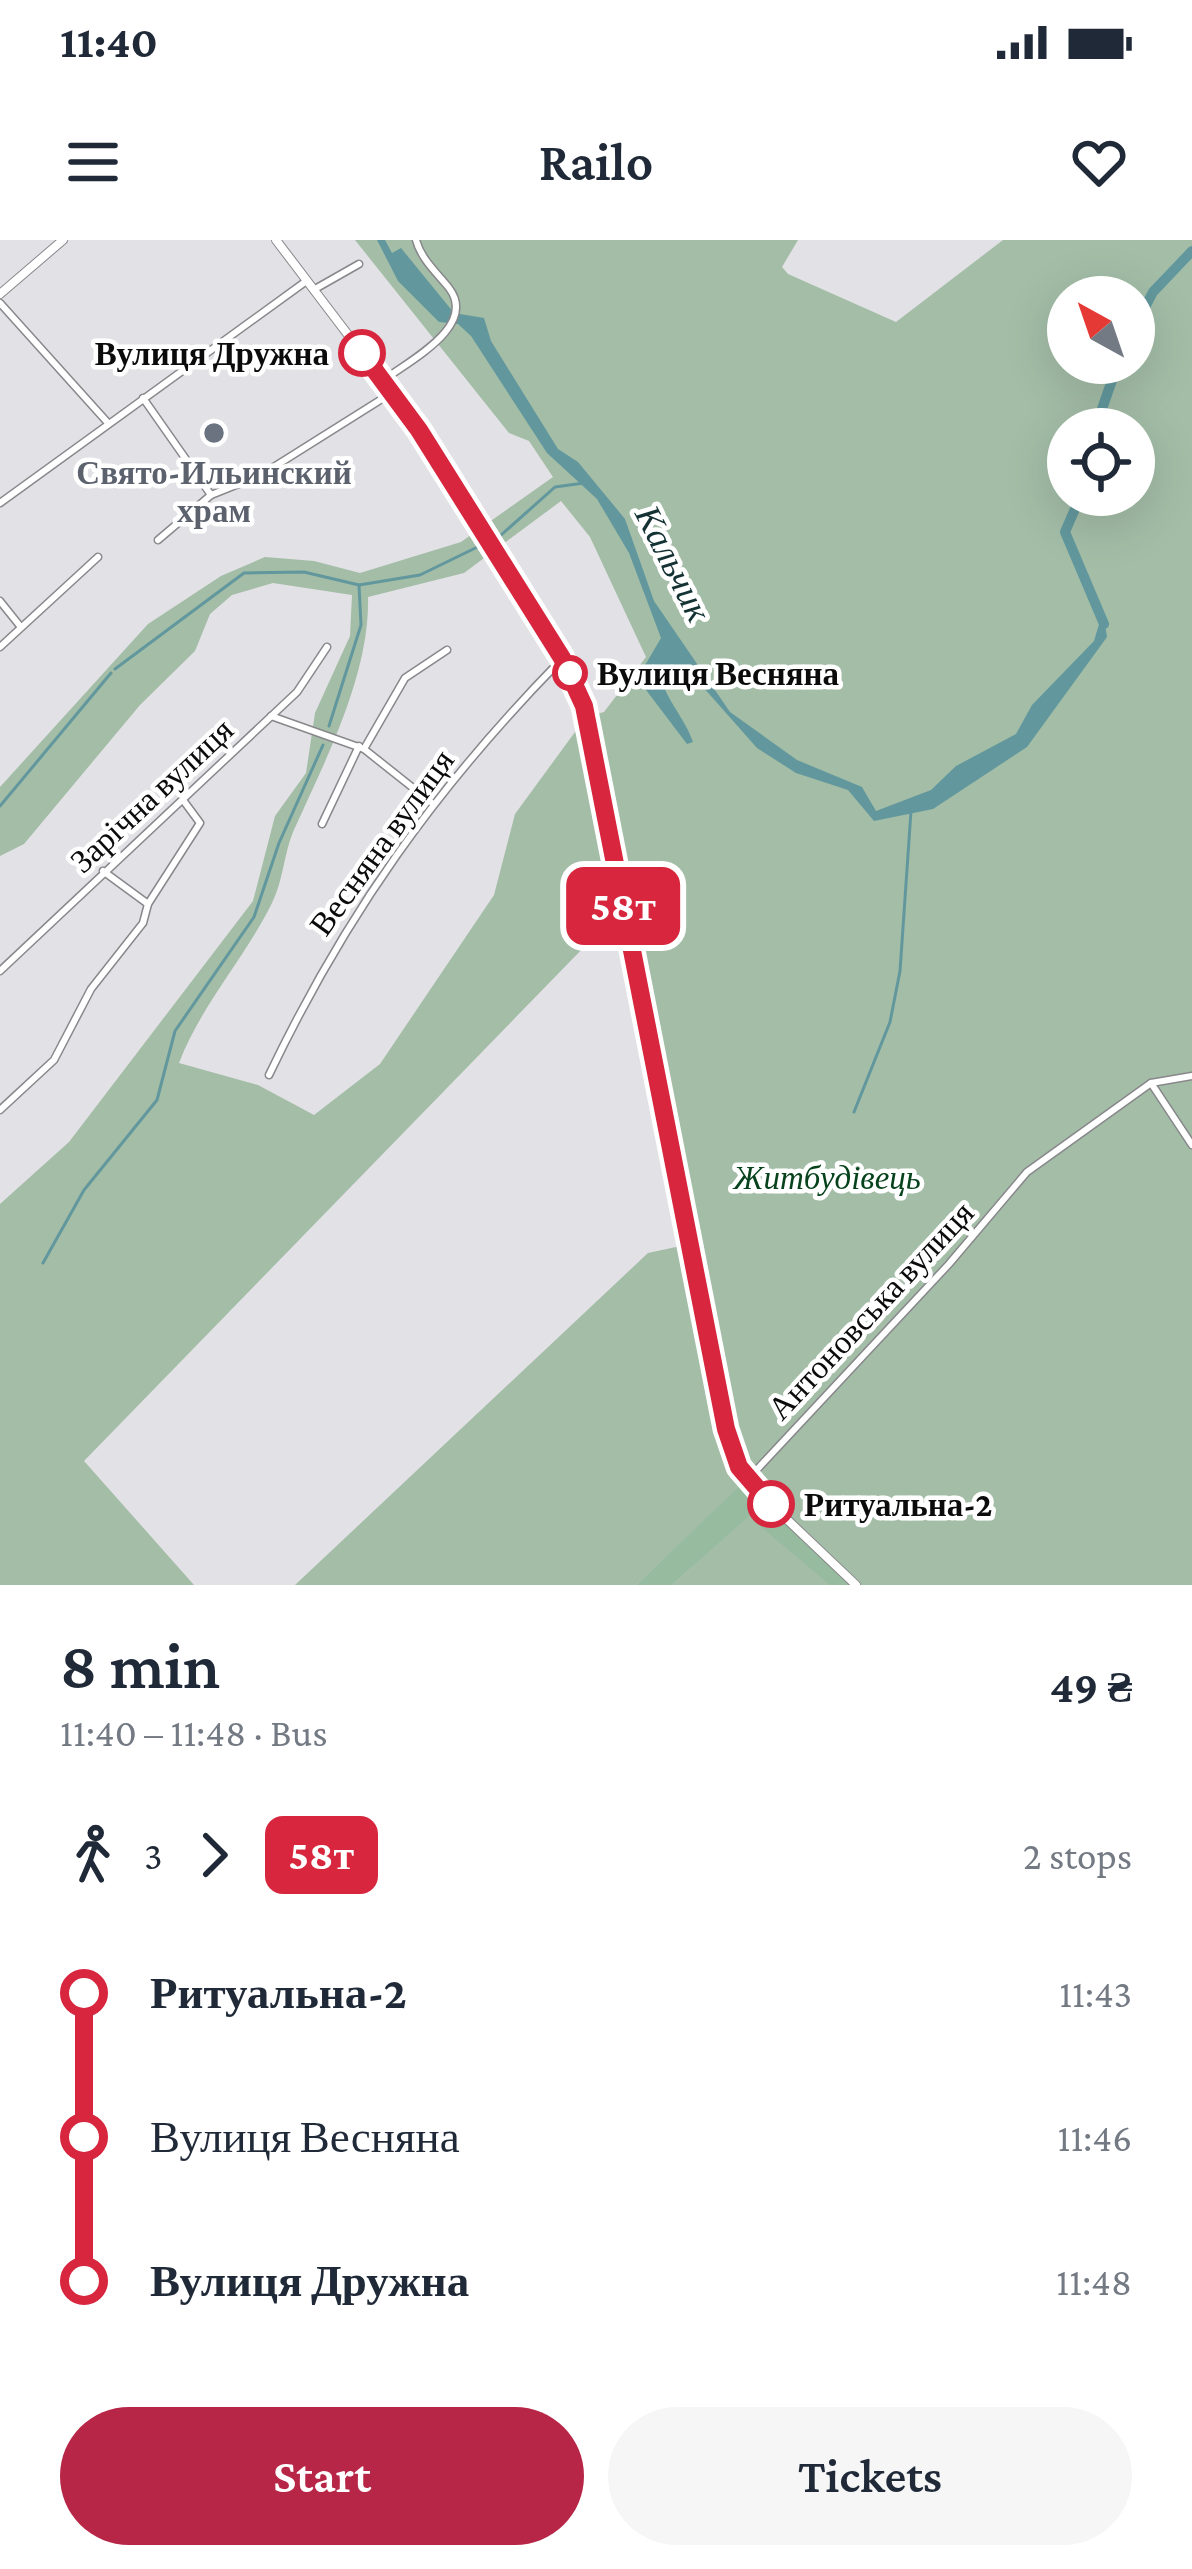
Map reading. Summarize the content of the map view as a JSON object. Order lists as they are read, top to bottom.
{
  "streets": {
    "street": ["Зарічна вулиця", "Весняна вулиця", "Антоновська вулиця"]
  },
  "water": ["Кальчик"],
  "parks": ["Житбудівець"],
  "places": [
    "Вулиця Дружна",
    "Свято-Ильинский храм",
    "Вулиця Весняна",
    "Ритуальна-2"
  ],
  "lines": ["bus line 58т"],
  "north": "top left",
  "page": {
    "status": "11:40",
    "header": "Railo",
    "on_map": "58т",
    "heading": ["8 min", "11:40 – 11:48 · Bus", "49 ₴"],
    "legs": ["3", "58т", "2 stops"],
    "list": [
      {
        "name": "Ритуальна-2",
        "value": "11:43"
      },
      {
        "name": "Вулиця Весняна",
        "value": "11:46"
      },
      {
        "name": "Вулиця Дружна",
        "value": "11:48"
      }
    ],
    "buttons": ["Start", "Tickets"]
  }
}
